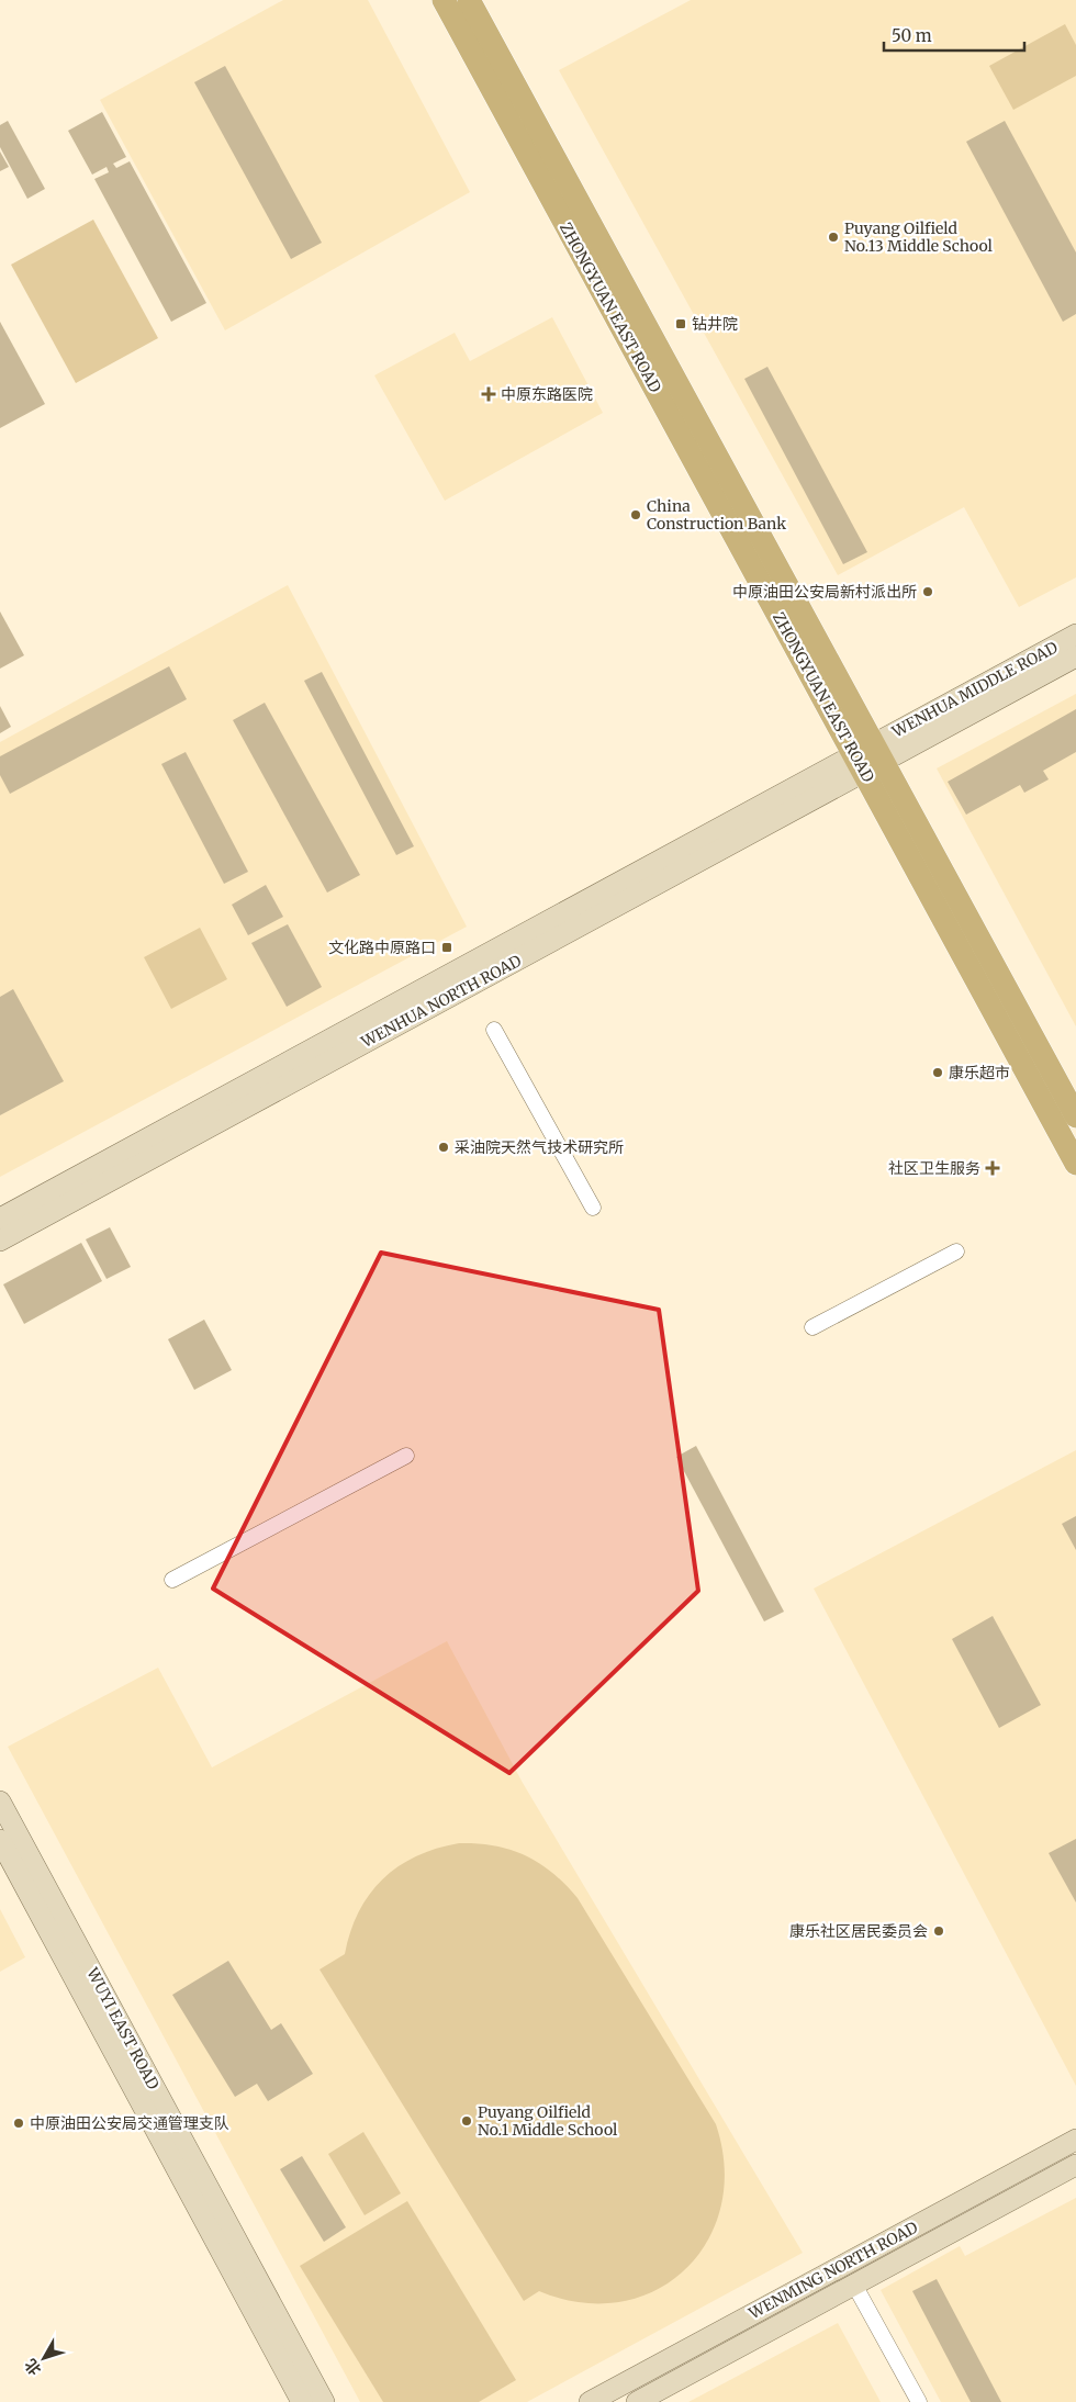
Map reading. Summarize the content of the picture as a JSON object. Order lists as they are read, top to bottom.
{
  "streets": {
    "main road": ["ZHONGYUAN EAST ROAD"],
    "street": [
      "WENHUA MIDDLE ROAD",
      "WENHUA NORTH ROAD",
      "WUYI EAST ROAD",
      "WENMING NORTH ROAD"
    ]
  },
  "crossings": [
    ["ZHONGYUAN EAST ROAD", "WENHUA MIDDLE ROAD"],
    ["ZHONGYUAN EAST ROAD", "WENHUA NORTH ROAD"],
    ["WENHUA MIDDLE ROAD", "WENHUA NORTH ROAD"]
  ],
  "places": {
    "other": [
      "Puyang Oilfield No.13 Middle School",
      "China Construction Bank",
      "中原油田公安局新村派出所",
      "康乐超市",
      "采油院天然气技术研究所",
      "康乐社区居民委员会",
      "Puyang Oilfield No.1 Middle School",
      "中原油田公安局交通管理支队"
    ],
    "transit": ["钻井院", "文化路中原路口"],
    "health": ["中原东路医院", "社区卫生服务"]
  },
  "scale_bar": "50 m",
  "north": "bottom left"
}
